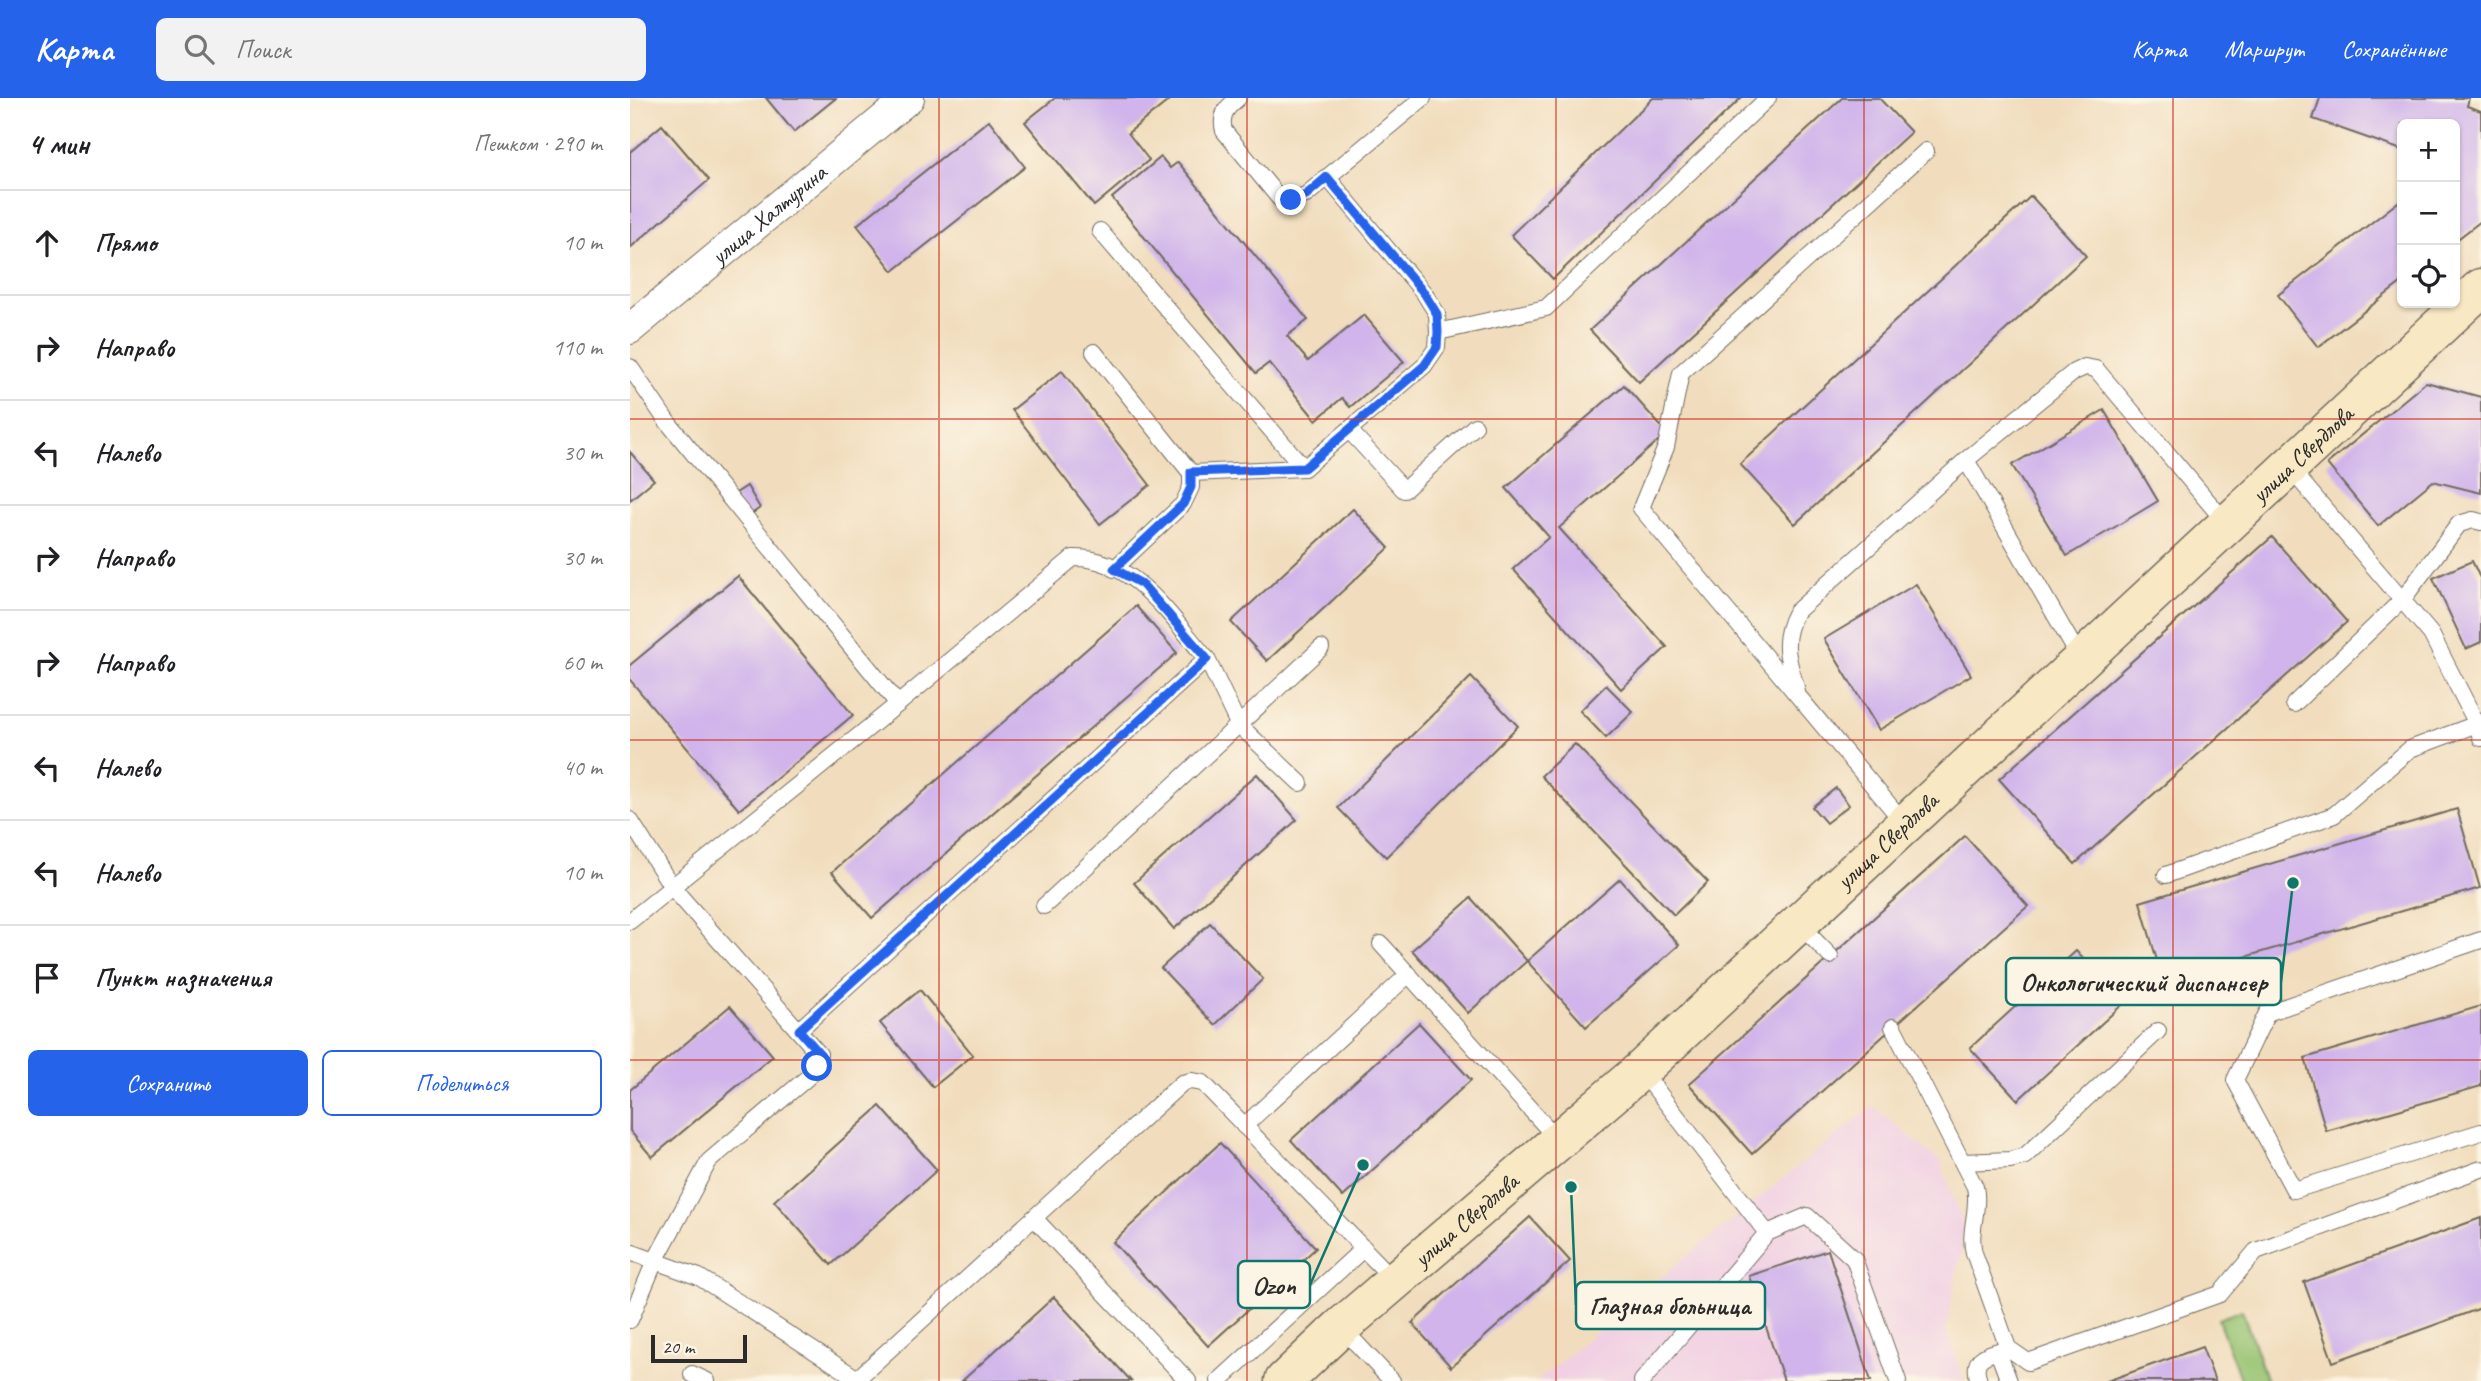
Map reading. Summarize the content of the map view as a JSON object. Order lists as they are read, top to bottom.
{
  "streets": {
    "main road": ["улица Свердлова"],
    "street": ["улица Халтурина"]
  },
  "places": ["Онкологический диспансер", "Ozon", "Глазная больница"],
  "scale_bar": "20 m",
  "page": {
    "header": "Карта",
    "search": "Поиск",
    "nav": ["Карта", "Маршрут", "Сохранённые"],
    "heading": ["4 мин", "Пешком · 290 m"],
    "map_buttons": ["+", "−"],
    "list": [
      ["Прямо", "10 m"],
      ["Направо", "110 m"],
      ["Налево", "30 m"],
      ["Направо", "30 m"],
      ["Направо", "60 m"],
      ["Налево", "40 m"],
      ["Налево", "10 m"],
      "Пункт назначения"
    ],
    "buttons": ["Сохранить", "Поделиться"],
    "scale": "20 m"
  }
}
